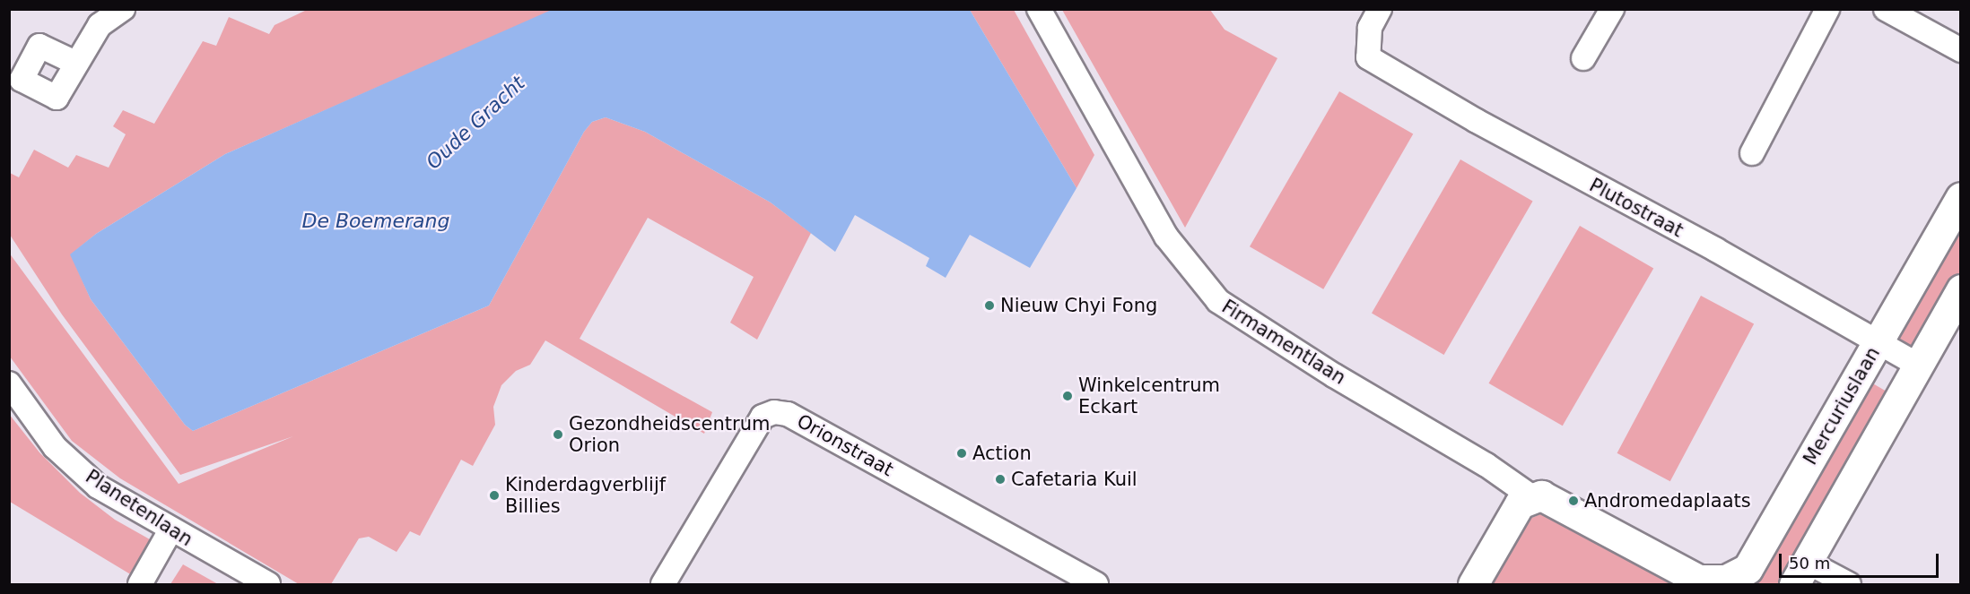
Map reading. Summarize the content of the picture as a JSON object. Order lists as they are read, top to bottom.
{
  "streets": {
    "street": [
      "Plutostraat",
      "Firmamentlaan",
      "Mercuriuslaan",
      "Orionstraat",
      "Planetenlaan"
    ]
  },
  "crossings": [
    ["Plutostraat", "Mercuriuslaan"],
    ["Firmamentlaan", "Mercuriuslaan"]
  ],
  "water": ["Oude Gracht", "De Boemerang"],
  "places": [
    "Nieuw Chyi Fong",
    "Winkelcentrum Eckart",
    "Gezondheidscentrum Orion",
    "Action",
    "Cafetaria Kuil",
    "Kinderdagverblijf Billies",
    "Andromedaplaats"
  ],
  "scale_bar": "50 m"
}
